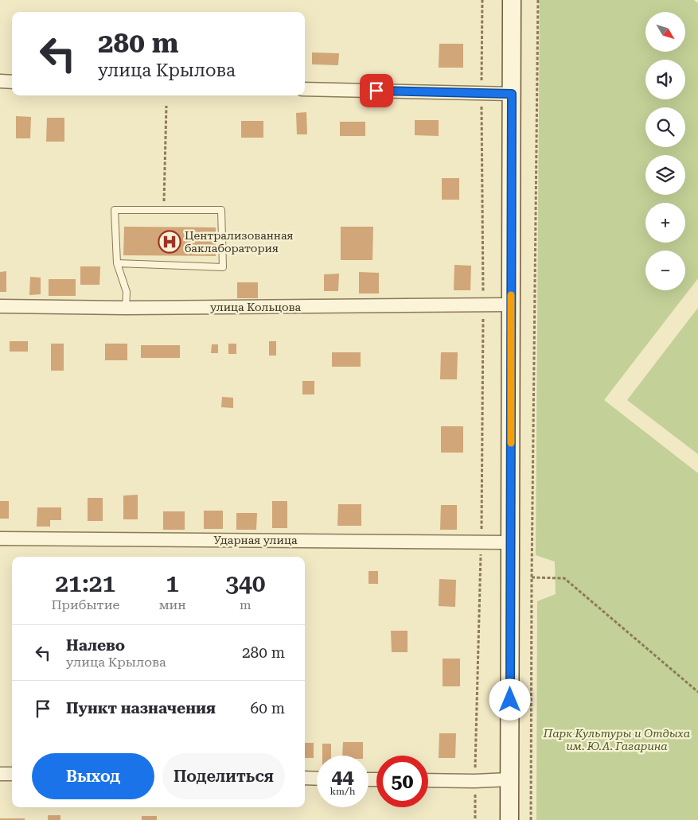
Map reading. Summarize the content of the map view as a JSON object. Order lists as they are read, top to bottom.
{
  "streets": {
    "street": ["улица Кольцова", "Ударная улица"]
  },
  "parks": ["Парк Культуры и Отдыха им. Ю.А. Гагарина"],
  "places": {
    "hospital": ["Централизованная баклаборатория"]
  },
  "north": "bottom right",
  "page": {
    "map_buttons": ["+", "−"],
    "turn": ["280 m", "улица Крылова"],
    "eta": [
      "21:21",
      "Прибытие",
      "1",
      "мин",
      "340",
      "m"
    ],
    "list": [
      {
        "name": "Налево",
        "note": "улица Крылова",
        "value": "280 m"
      },
      {
        "name": "Пункт назначения",
        "value": "60 m"
      }
    ],
    "buttons": ["Выход", "Поделиться"],
    "speed": "44 km/h",
    "limit": "50"
  }
}
